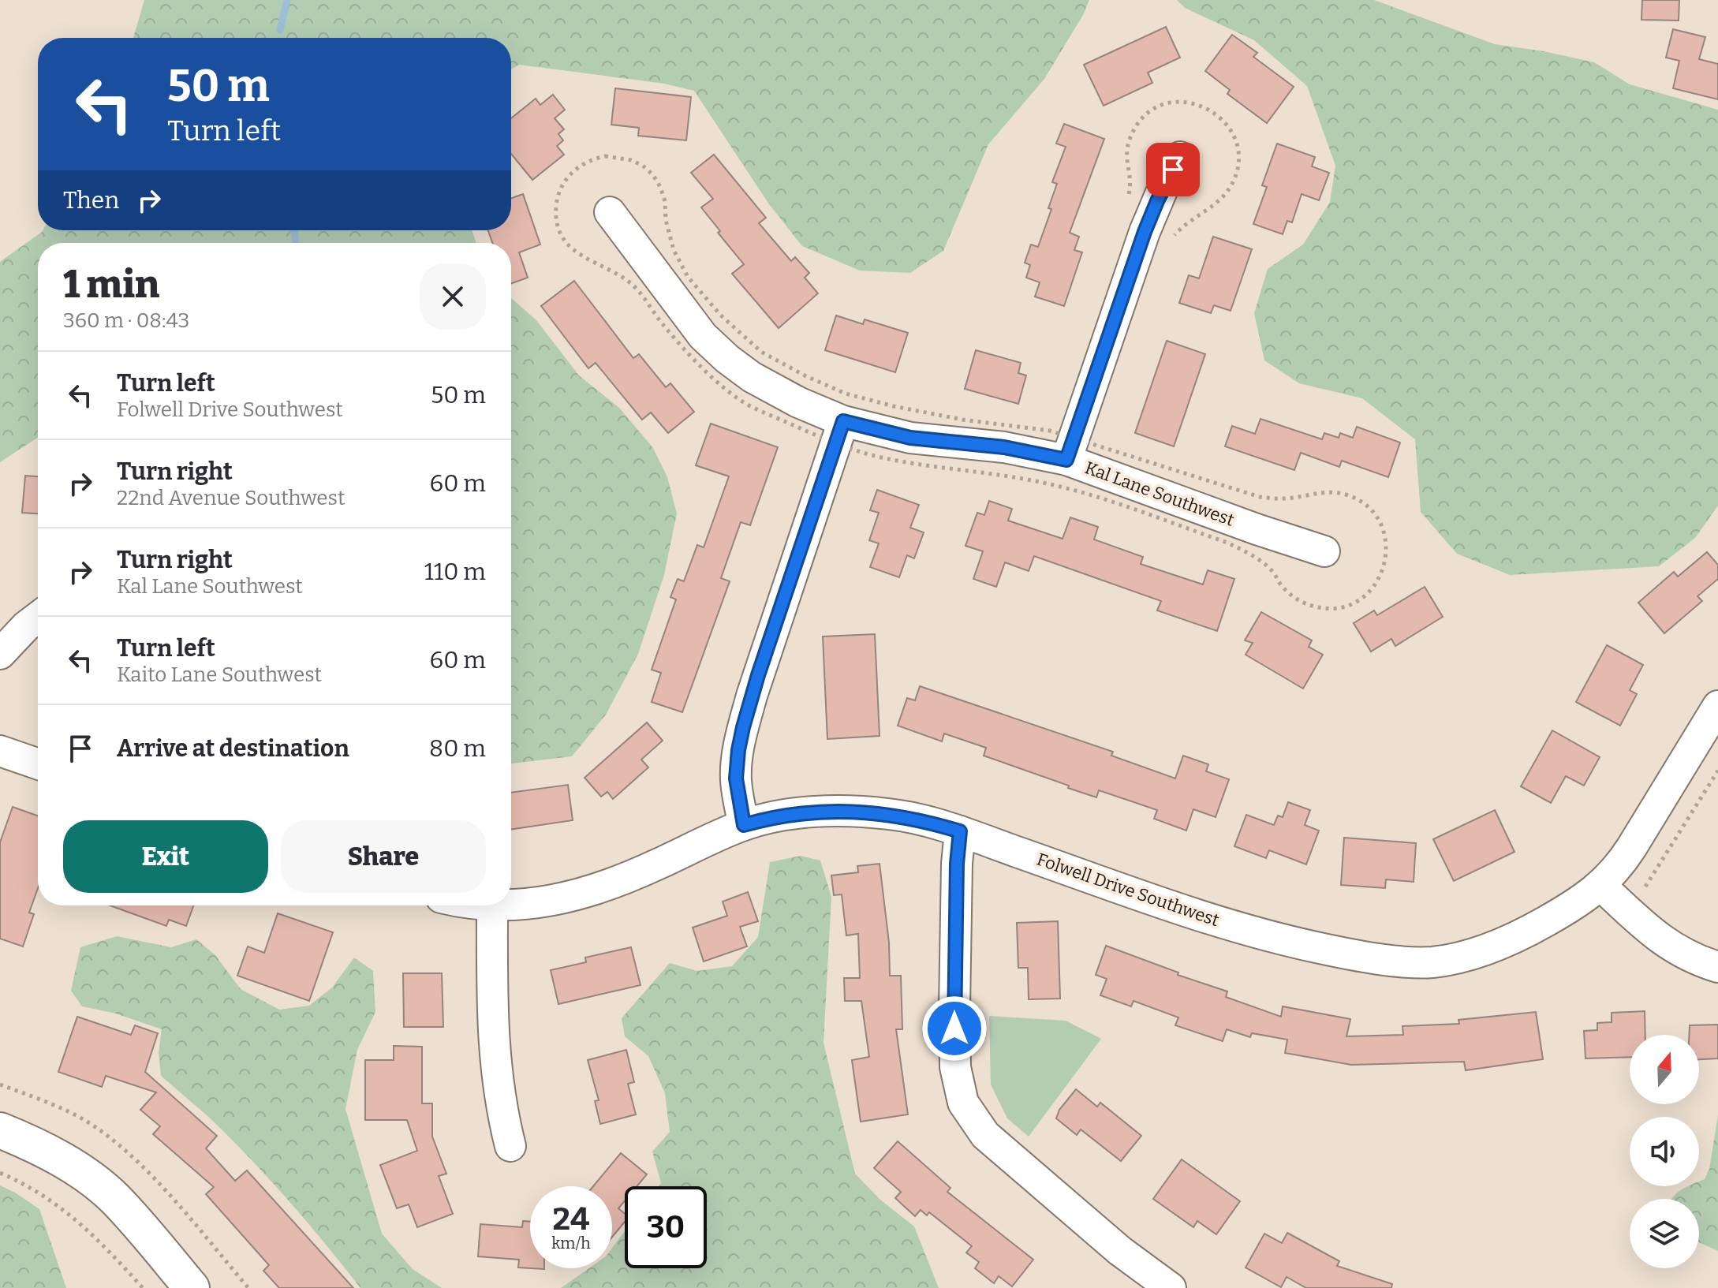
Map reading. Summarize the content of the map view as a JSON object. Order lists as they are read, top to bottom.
{
  "streets": {
    "street": ["Kal Lane Southwest", "Folwell Drive Southwest"]
  },
  "north": "top",
  "page": {
    "turn": ["50 m", "Turn left"],
    "then": "Then",
    "heading": ["1 min", "360 m · 08:43"],
    "list": [
      {
        "name": "Turn left",
        "note": "Folwell Drive Southwest",
        "value": "50 m"
      },
      {
        "name": "Turn right",
        "note": "22nd Avenue Southwest",
        "value": "60 m"
      },
      {
        "name": "Turn right",
        "note": "Kal Lane Southwest",
        "value": "110 m"
      },
      {
        "name": "Turn left",
        "note": "Kaito Lane Southwest",
        "value": "60 m"
      },
      {
        "name": "Arrive at destination",
        "value": "80 m"
      }
    ],
    "buttons": ["Exit", "Share"],
    "speed": "24 km/h",
    "limit": "30"
  }
}
